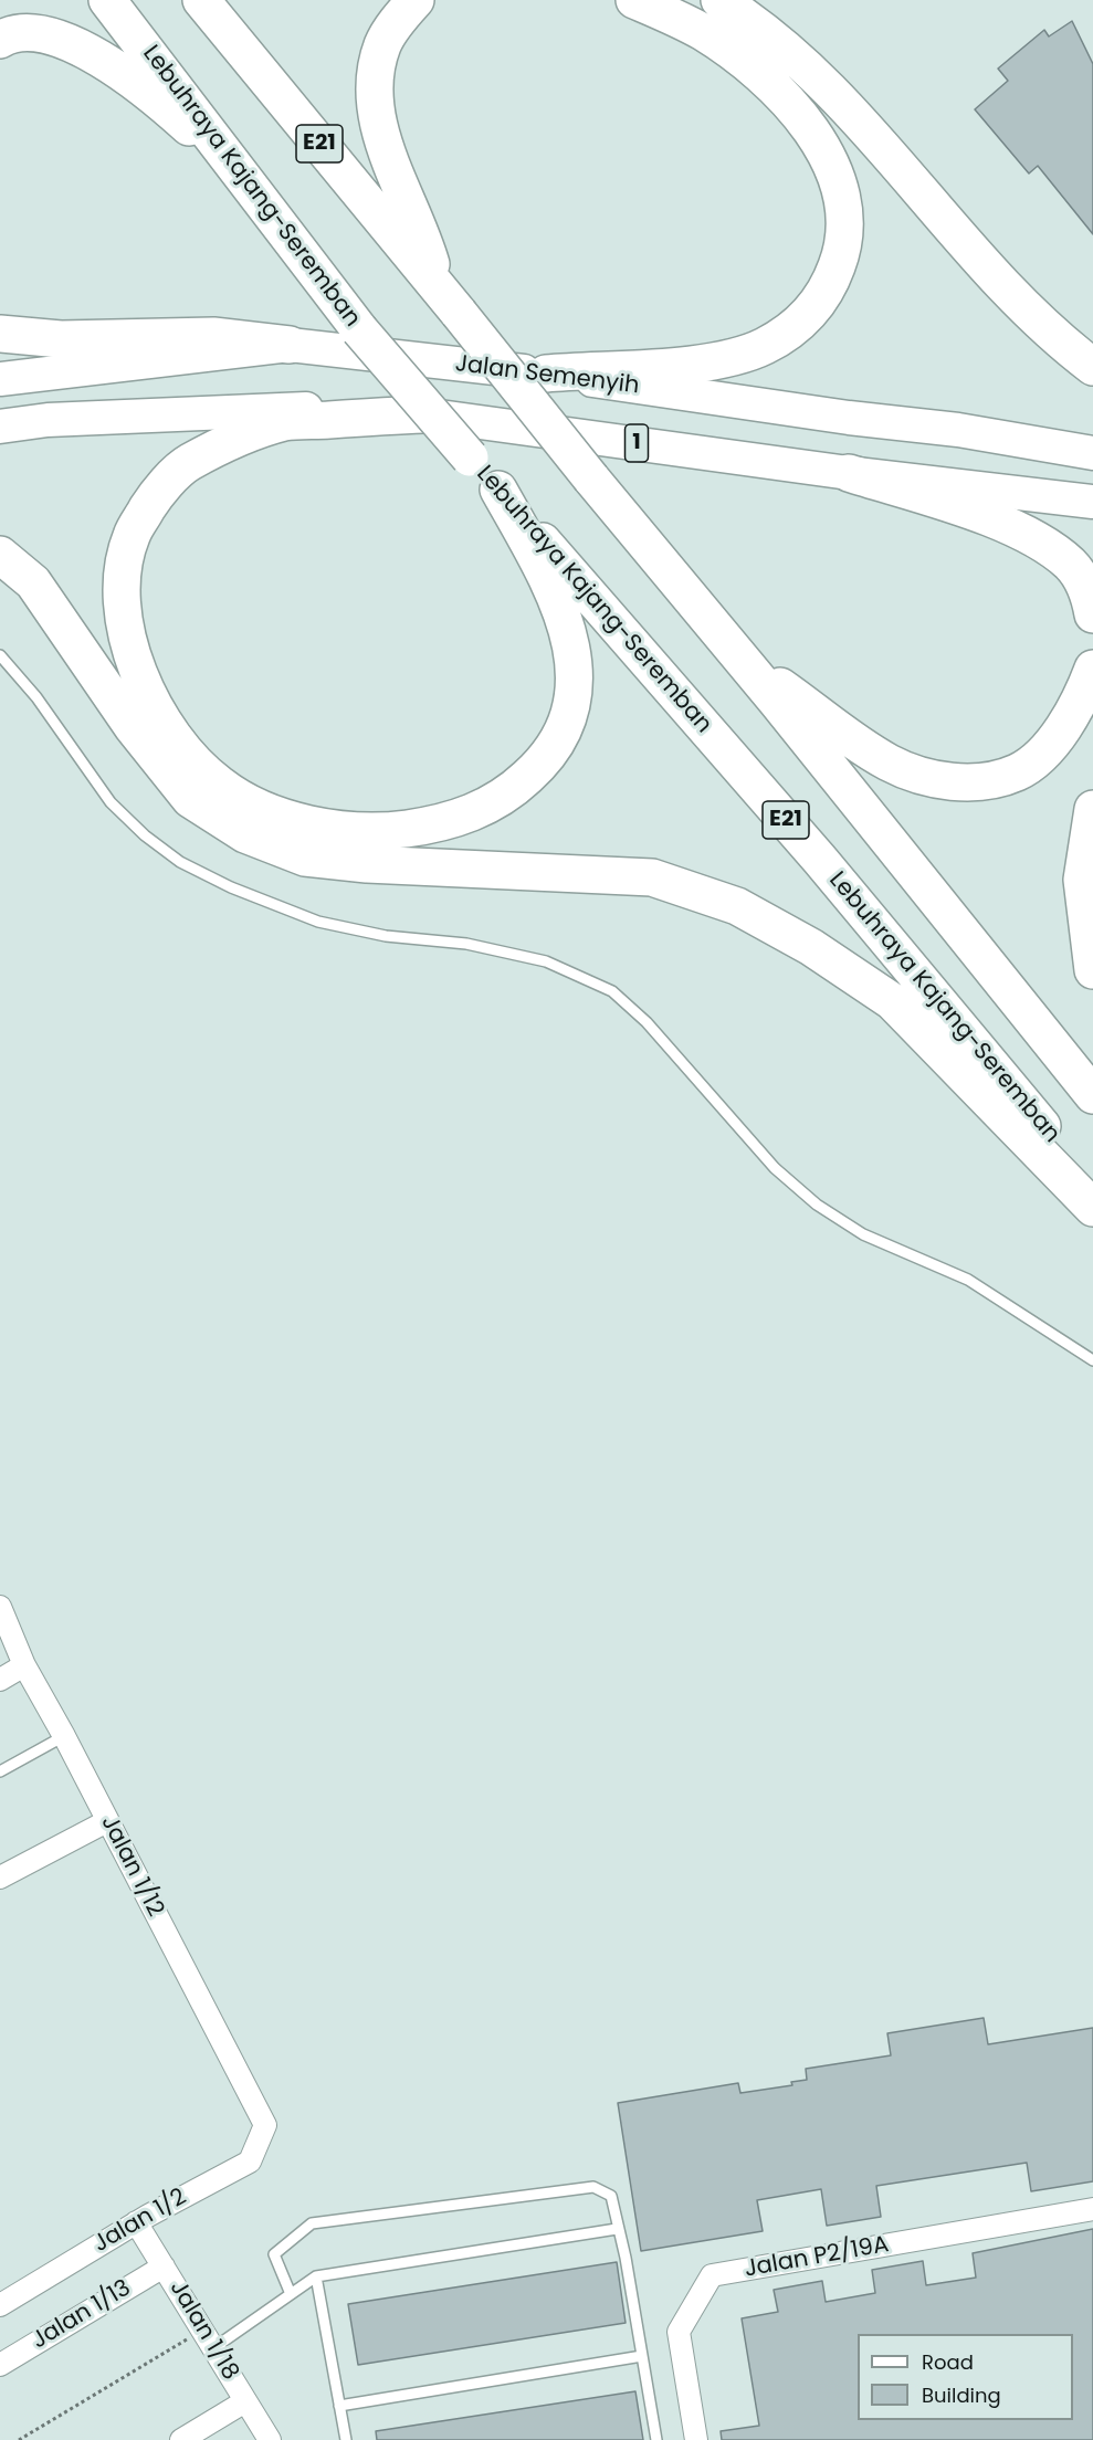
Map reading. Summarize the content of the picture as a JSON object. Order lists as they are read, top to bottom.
{
  "streets": {
    "highway": ["E21", "Lebuhraya Kajang-Seremban"],
    "main road": ["Jalan Semenyih", "1"],
    "street": [
      "Jalan 1/12",
      "Jalan 1/2",
      "Jalan P2/19A",
      "Jalan 1/13",
      "Jalan 1/18"
    ]
  },
  "crossings": [
    ["Jalan 1/12", "Jalan 1/2"],
    ["Jalan 1/2", "Jalan 1/18"],
    ["Jalan 1/13", "Jalan 1/18"]
  ],
  "legend": ["Road", "Building"]
}
